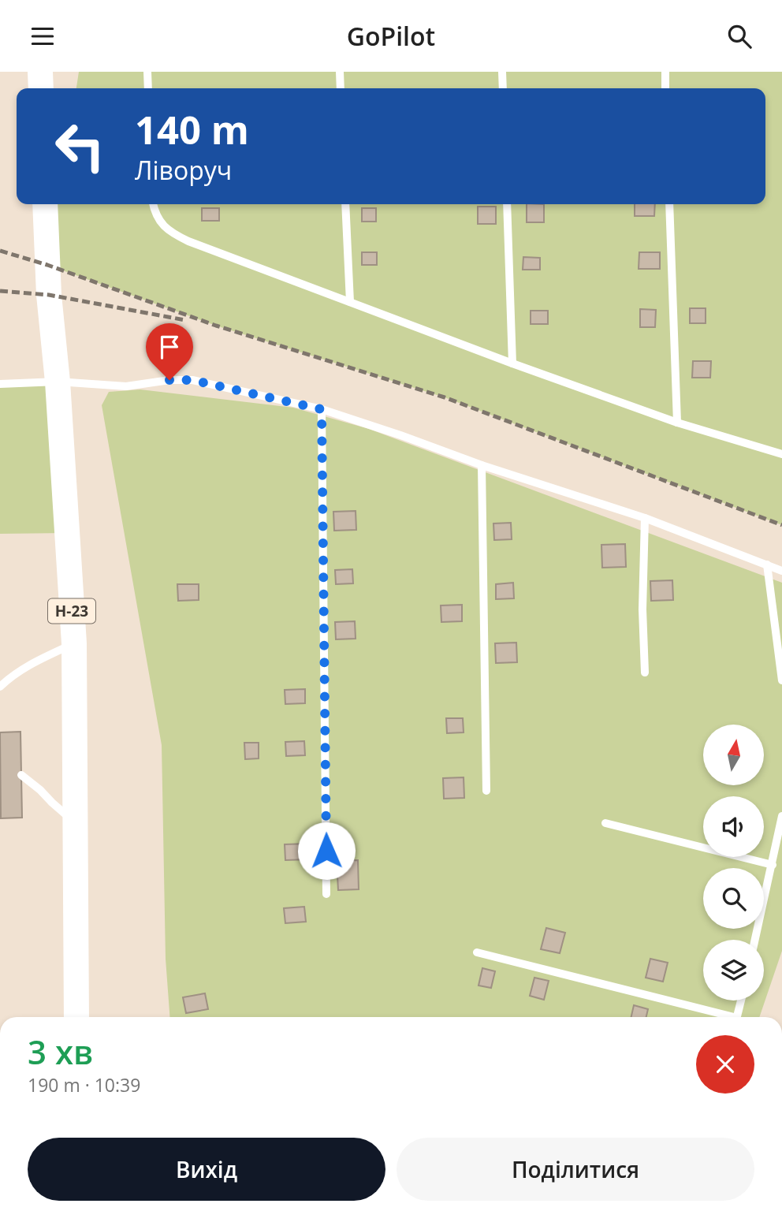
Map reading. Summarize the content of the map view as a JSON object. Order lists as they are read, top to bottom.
{
  "streets": {
    "main road": ["Н-23"]
  },
  "north": "top",
  "page": {
    "header": "GoPilot",
    "turn": ["140 m", "Ліворуч"],
    "heading": ["3 хв", "190 m · 10:39"],
    "buttons": ["Вихід", "Поділитися"]
  }
}
